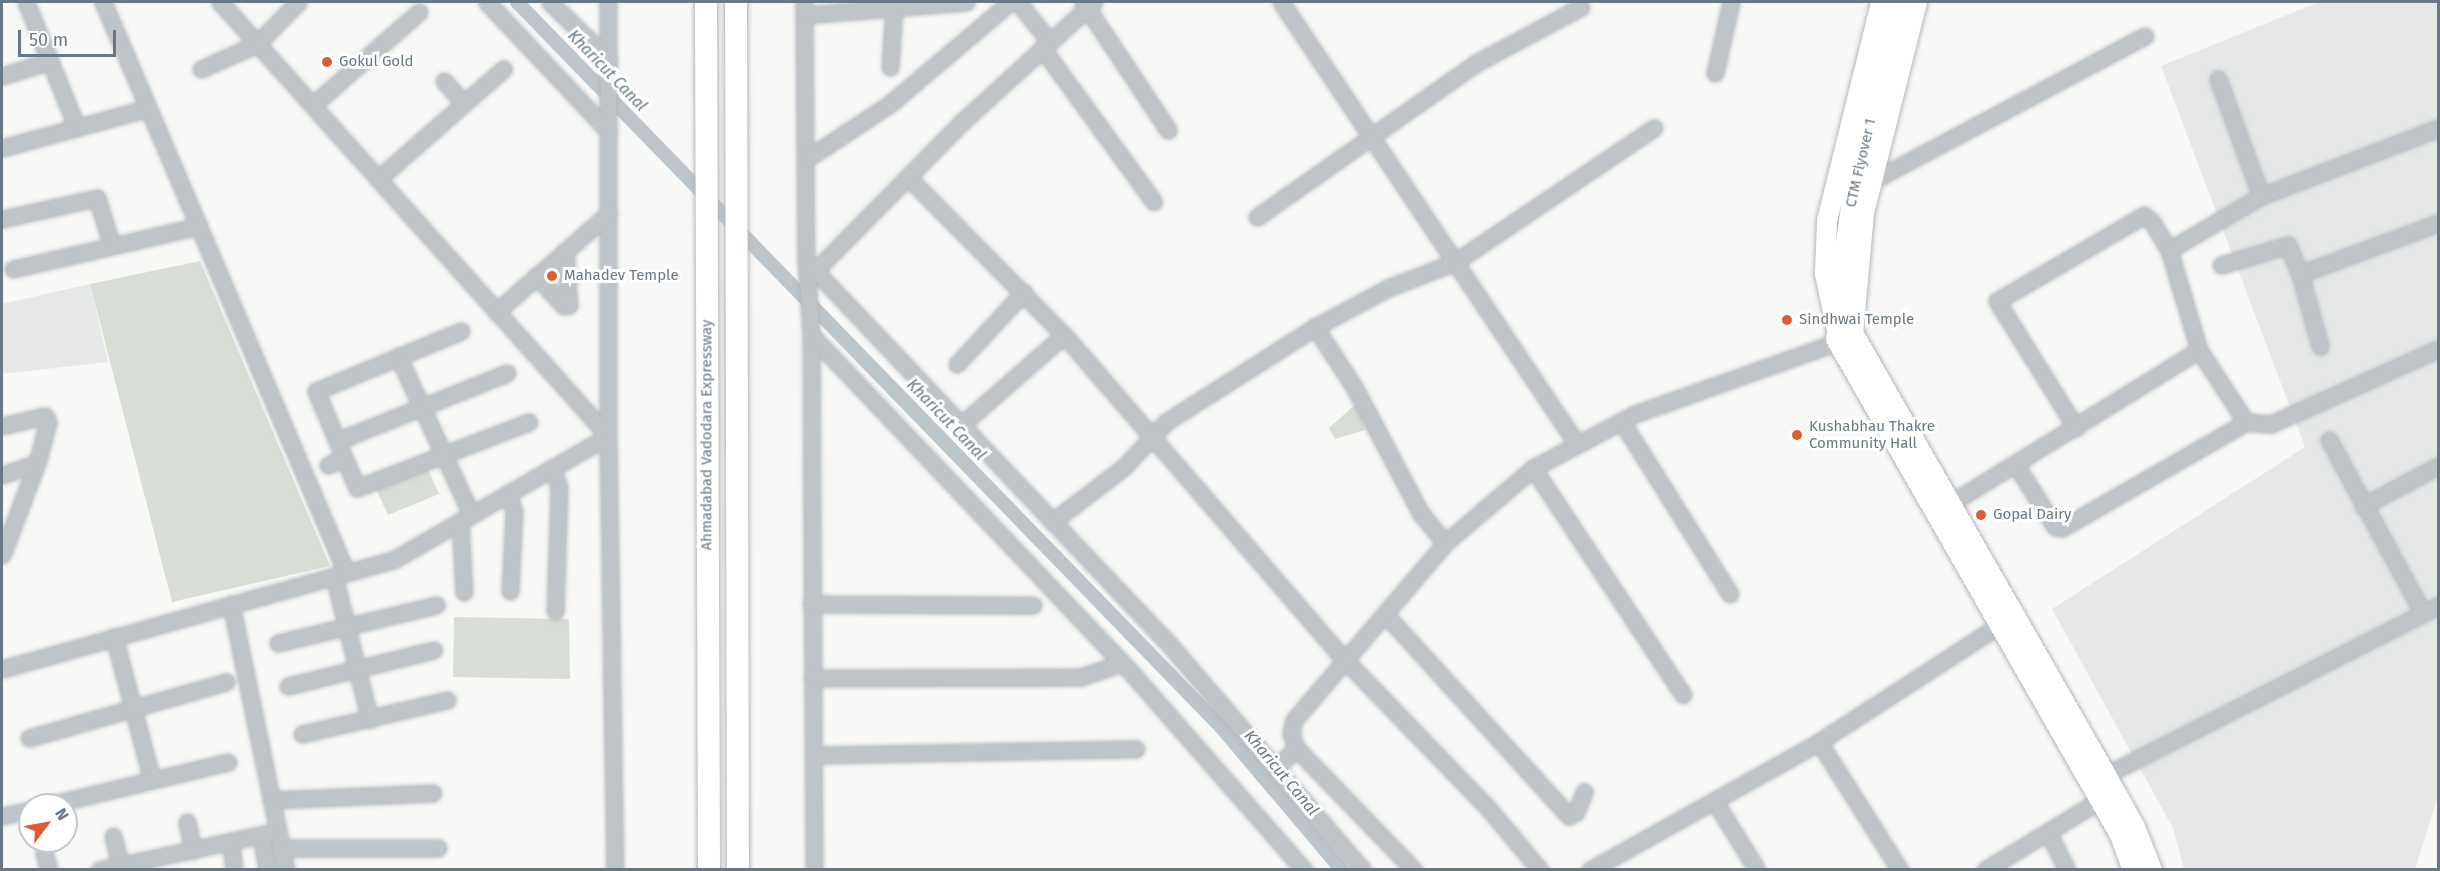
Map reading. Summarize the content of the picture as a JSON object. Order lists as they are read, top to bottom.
{
  "streets": {
    "highway": ["Ahmadabad Vadodara Expressway"],
    "main road": ["CTM Flyover 1"]
  },
  "water": ["Kharicut Canal"],
  "places": [
    "Gokul Gold",
    "Mahadev Temple",
    "Sindhwai Temple",
    "Kushabhau Thakre Community Hall",
    "Gopal Dairy"
  ],
  "scale_bar": "50 m",
  "north": "top right"
}
